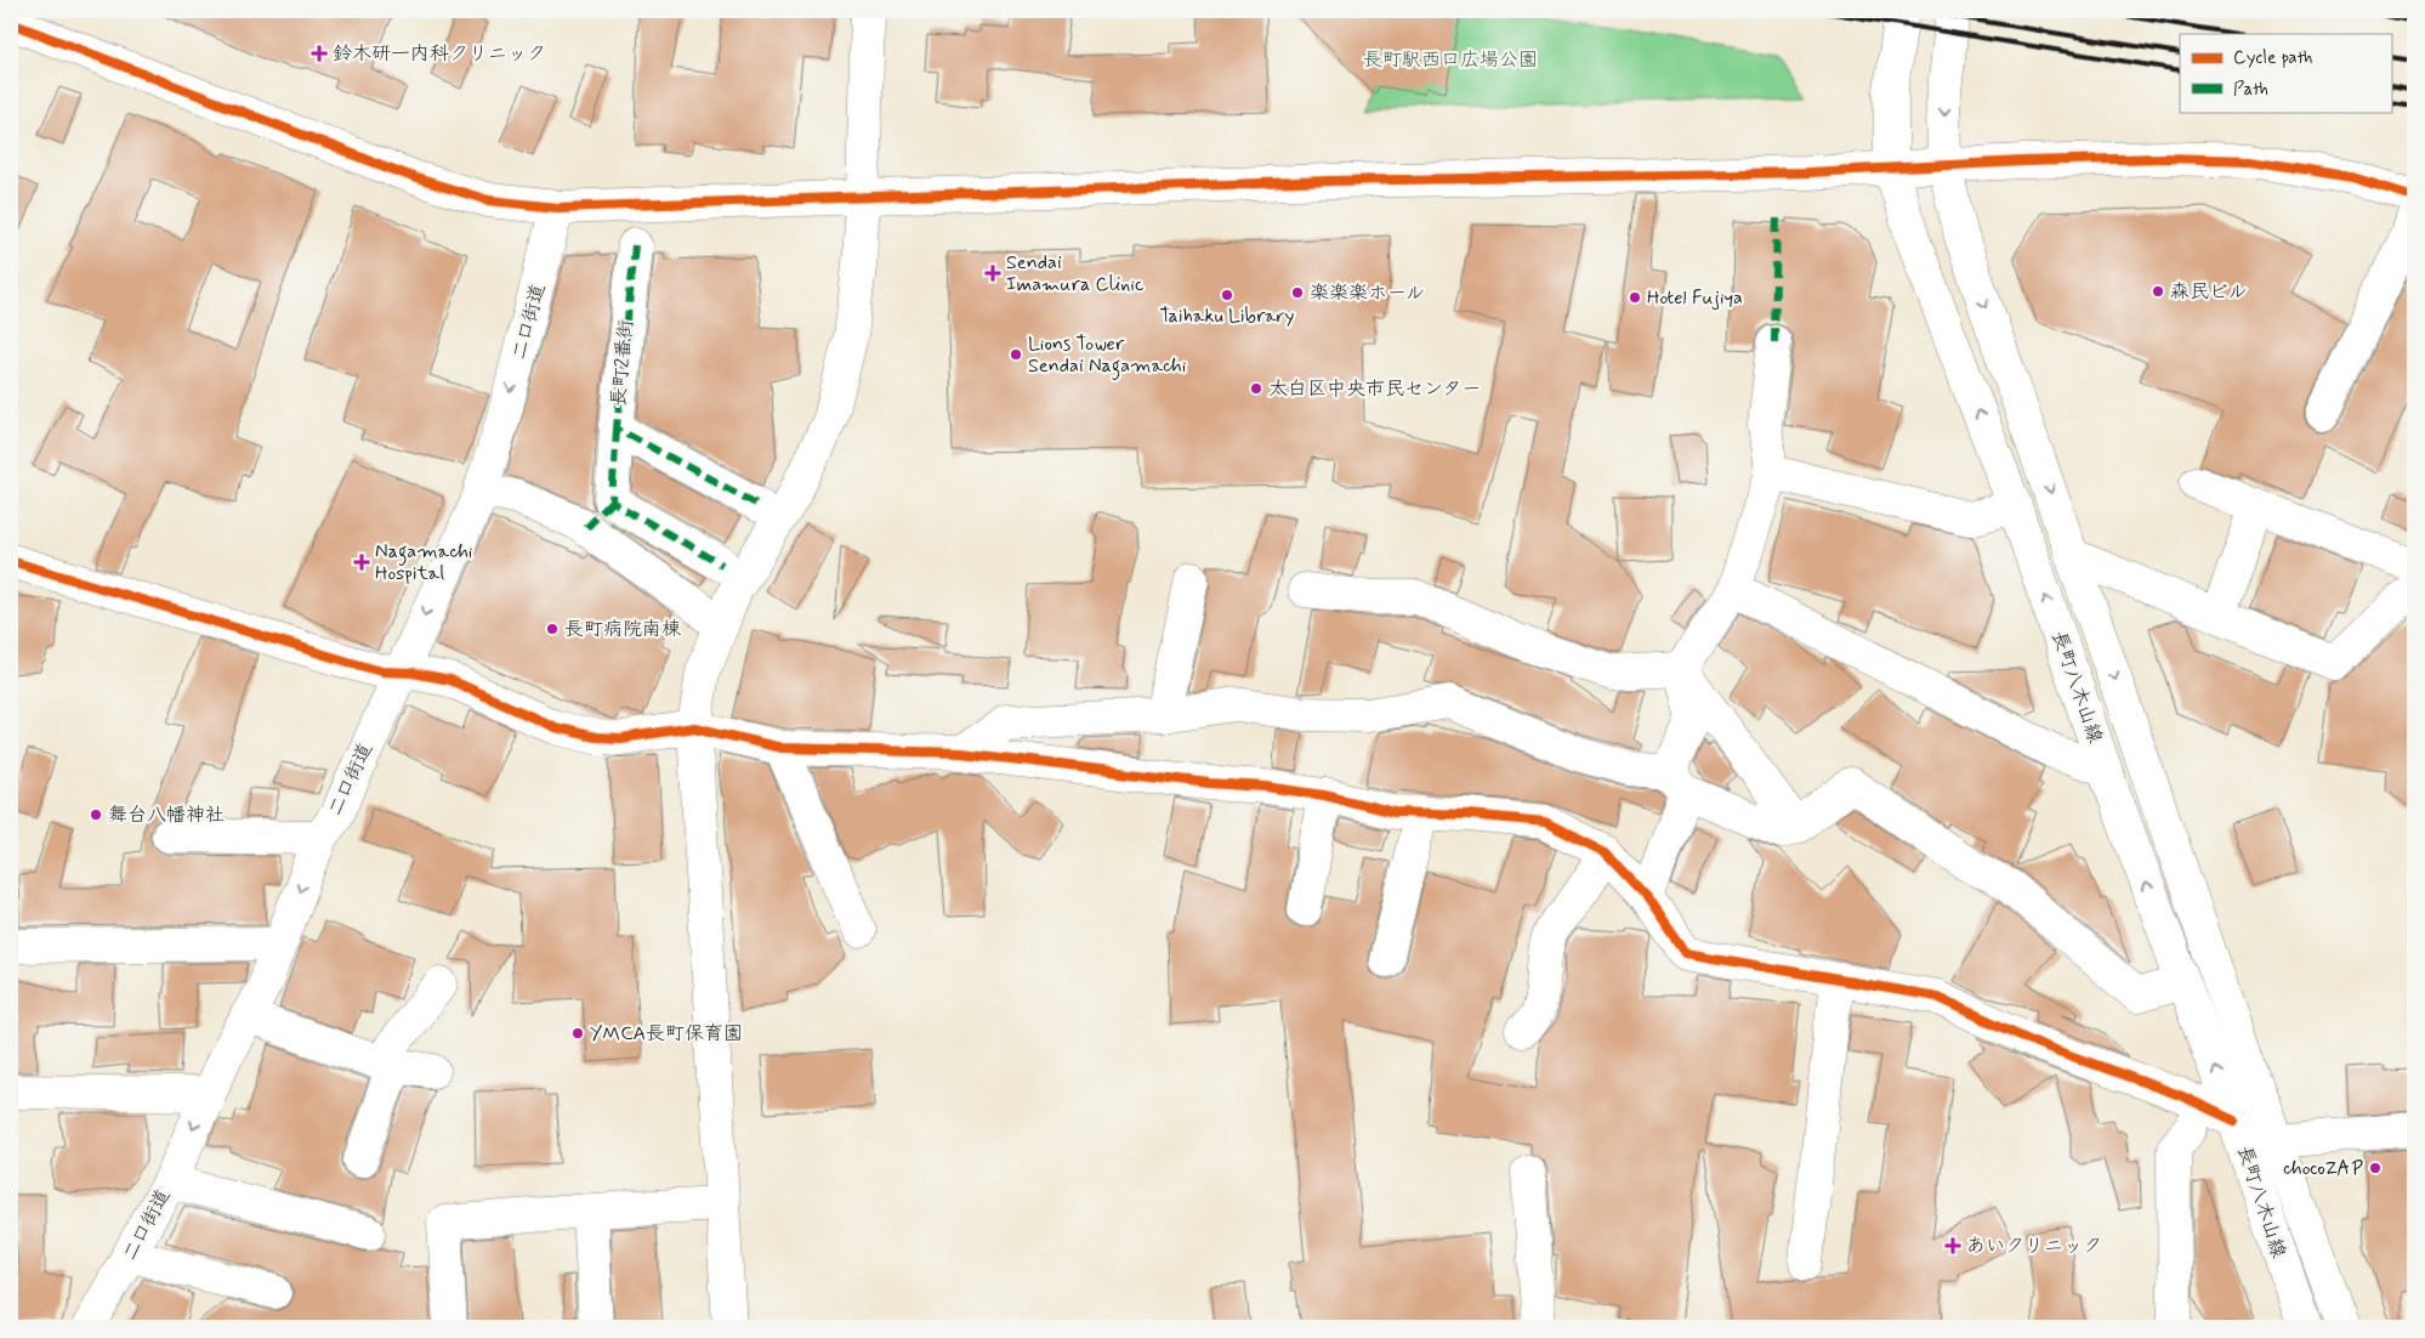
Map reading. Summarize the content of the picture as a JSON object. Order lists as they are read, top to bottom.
{
  "streets": {
    "street": ["二口街道", "長町2番街", "長町八木山線"]
  },
  "parks": ["長町駅西口広場公園"],
  "places": {
    "health": [
      "鈴木研一内科クリニック",
      "Sendai Imamura Clinic",
      "Nagamachi Hospital",
      "あいクリニック"
    ],
    "other": [
      "森民ビル",
      "楽楽楽ホール",
      "Taihaku Library",
      "Hotel Fujiya",
      "Lions Tower Sendai Nagamachi",
      "太白区中央市民センター",
      "長町病院南棟",
      "舞台八幡神社",
      "YMCA長町保育園",
      "chocoZAP"
    ]
  },
  "legend": ["Cycle path", "Path"]
}
